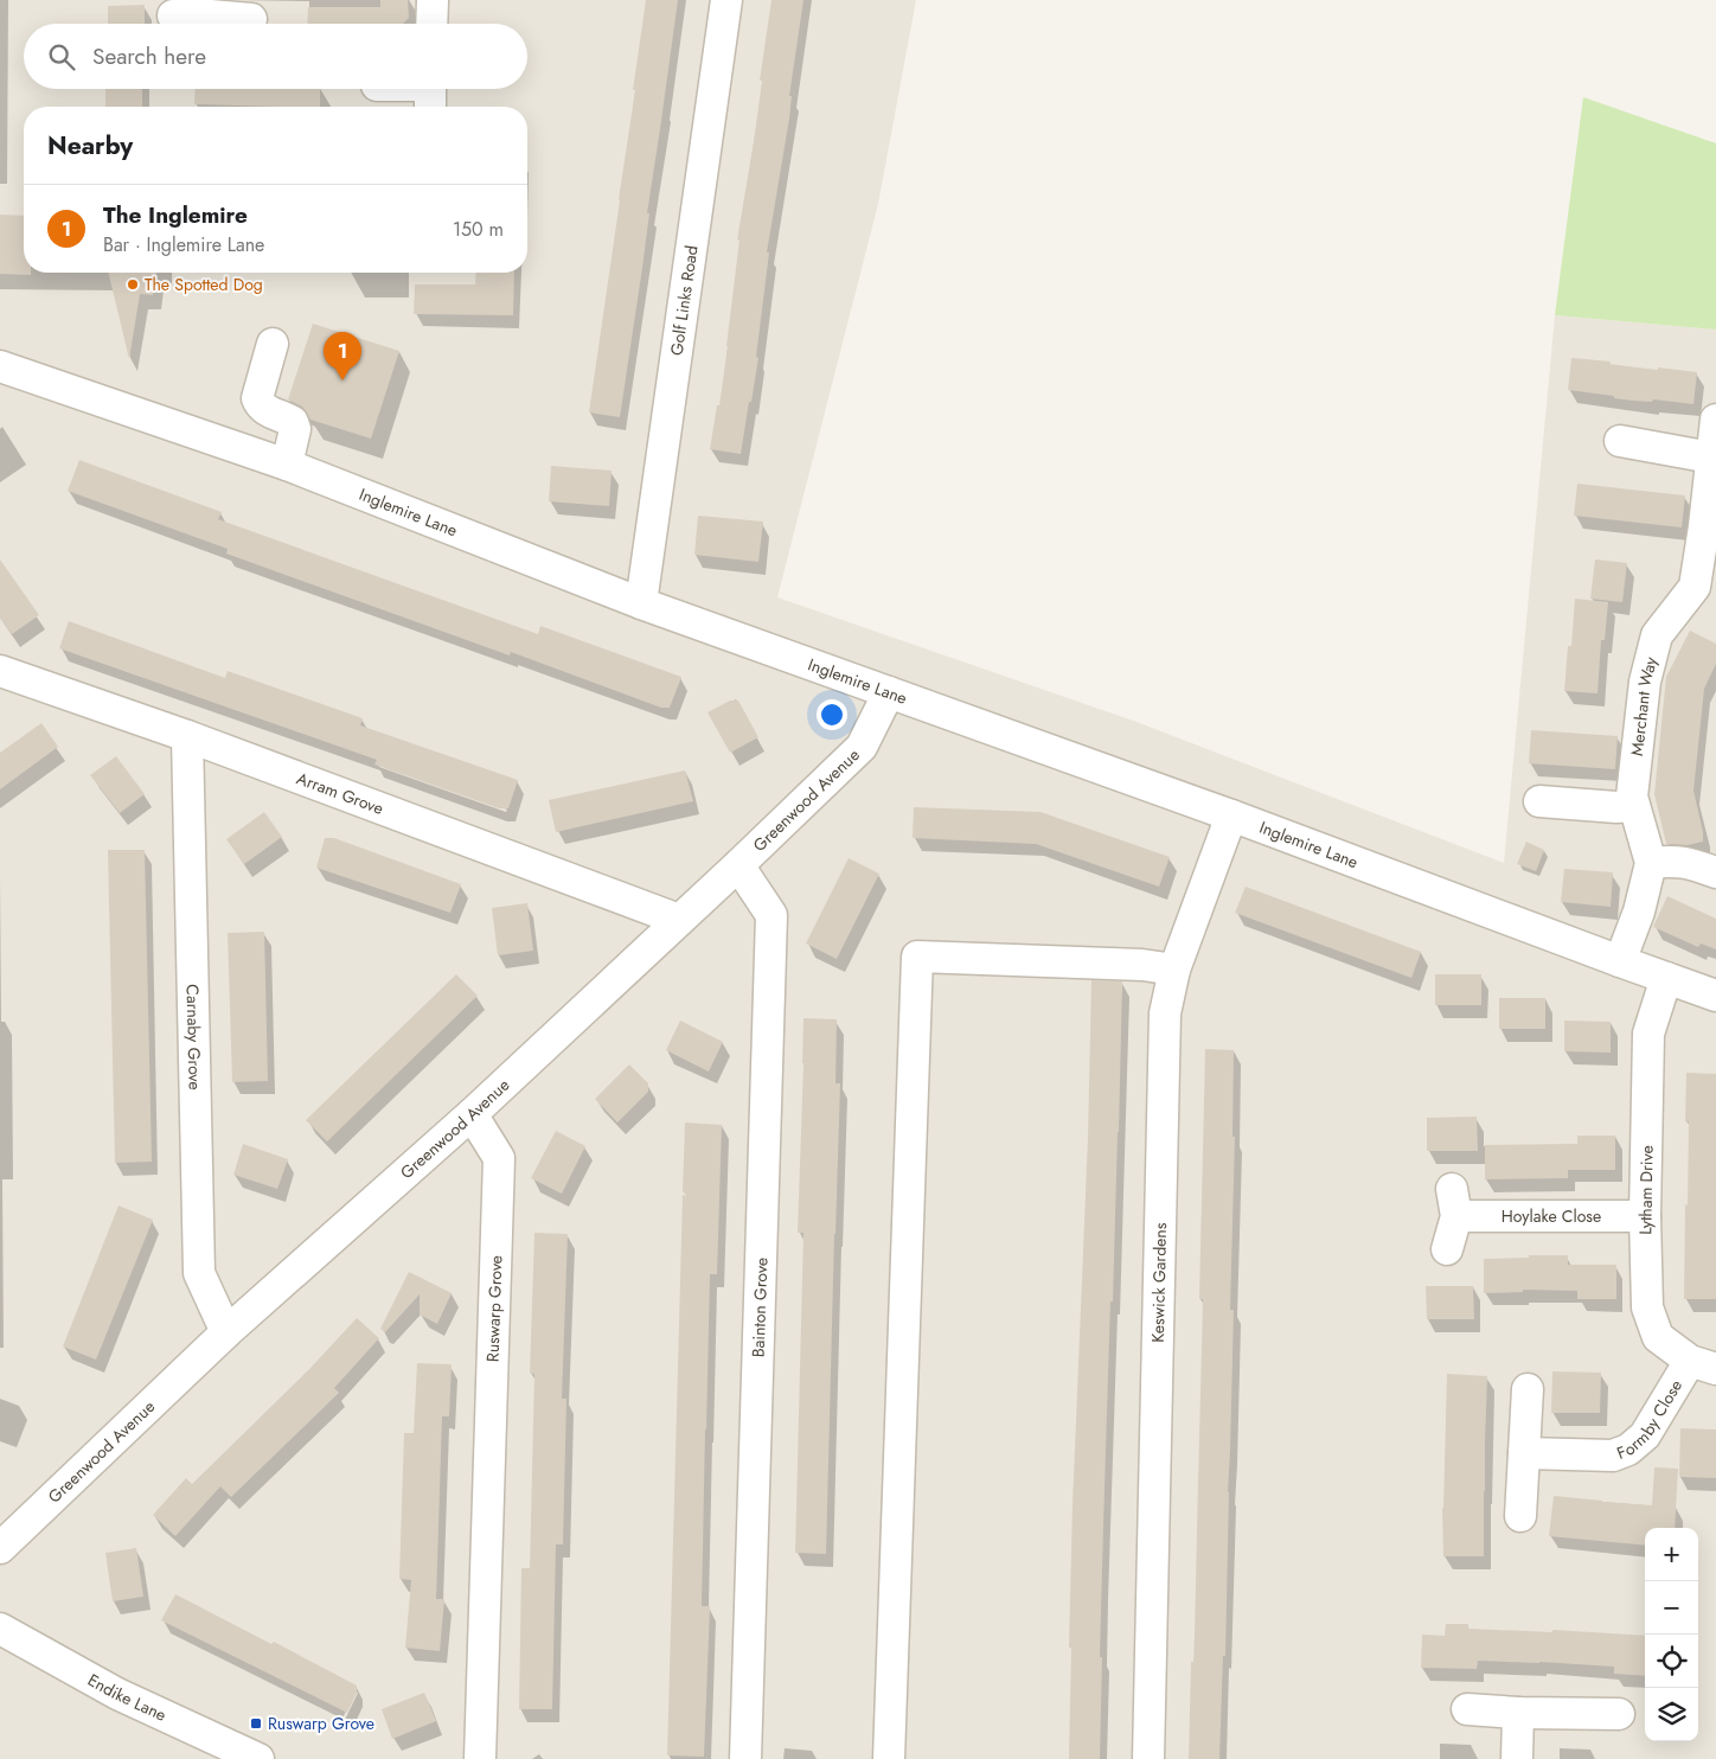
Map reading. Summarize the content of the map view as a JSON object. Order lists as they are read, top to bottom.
{
  "streets": {
    "street": [
      "Golf Links Road",
      "Inglemire Lane",
      "Merchant Way",
      "Arram Grove",
      "Greenwood Avenue",
      "Carnaby Grove",
      "Lytham Drive",
      "Hoylake Close",
      "Keswick Gardens",
      "Bainton Grove",
      "Ruswarp Grove",
      "Formby Close",
      "Endike Lane"
    ]
  },
  "crossings": [
    ["Golf Links Road", "Inglemire Lane"],
    ["Inglemire Lane", "Merchant Way"],
    ["Inglemire Lane", "Greenwood Avenue"],
    ["Inglemire Lane", "Lytham Drive"],
    ["Inglemire Lane", "Keswick Gardens"],
    ["Arram Grove", "Greenwood Avenue"],
    ["Arram Grove", "Carnaby Grove"],
    ["Greenwood Avenue", "Carnaby Grove"],
    ["Greenwood Avenue", "Bainton Grove"],
    ["Greenwood Avenue", "Ruswarp Grove"],
    ["Lytham Drive", "Hoylake Close"],
    ["Lytham Drive", "Formby Close"]
  ],
  "places": {
    "other": ["The Spotted Dog"],
    "transit": ["Ruswarp Grove"]
  },
  "page": {
    "search": "Search here",
    "heading": "Nearby",
    "list": [
      {
        "mark": "1",
        "name": "The Inglemire",
        "note": "Bar · Inglemire Lane",
        "value": "150 m"
      }
    ],
    "pins": "1",
    "map_buttons": ["+", "−"]
  }
}
